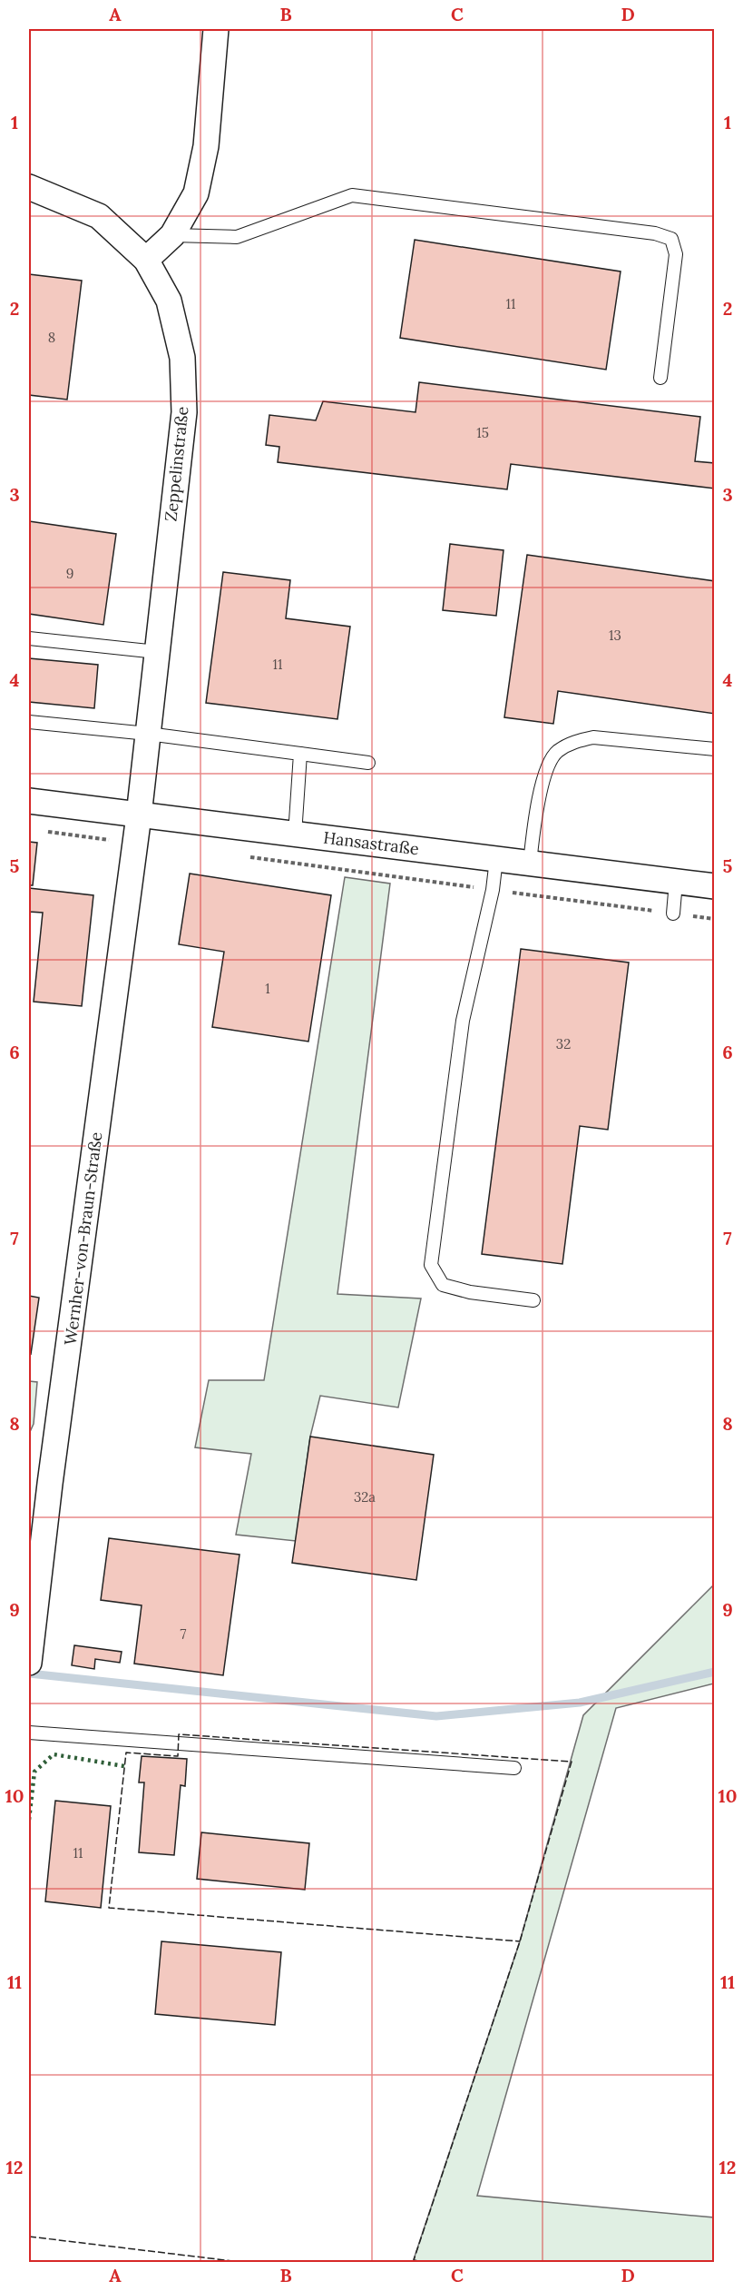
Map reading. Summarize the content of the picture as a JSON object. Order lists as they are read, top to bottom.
{
  "streets": {
    "street": ["Zeppelinstraße", "Hansastraße", "Wernher-von-Braun-Straße"]
  },
  "crossings": [
    ["Zeppelinstraße", "Hansastraße"],
    ["Zeppelinstraße", "Wernher-von-Braun-Straße"],
    ["Hansastraße", "Wernher-von-Braun-Straße"]
  ],
  "house_numbers": [
    "11",
    "8",
    "15",
    "9",
    "13",
    "11",
    "1",
    "32",
    "32a",
    "7",
    "11"
  ],
  "grid": {
    "columns": [
      "A",
      "B",
      "C",
      "D"
    ],
    "rows": [
      "1",
      "2",
      "3",
      "4",
      "5",
      "6",
      "7",
      "8",
      "9",
      "10",
      "11",
      "12"
    ]
  }
}
